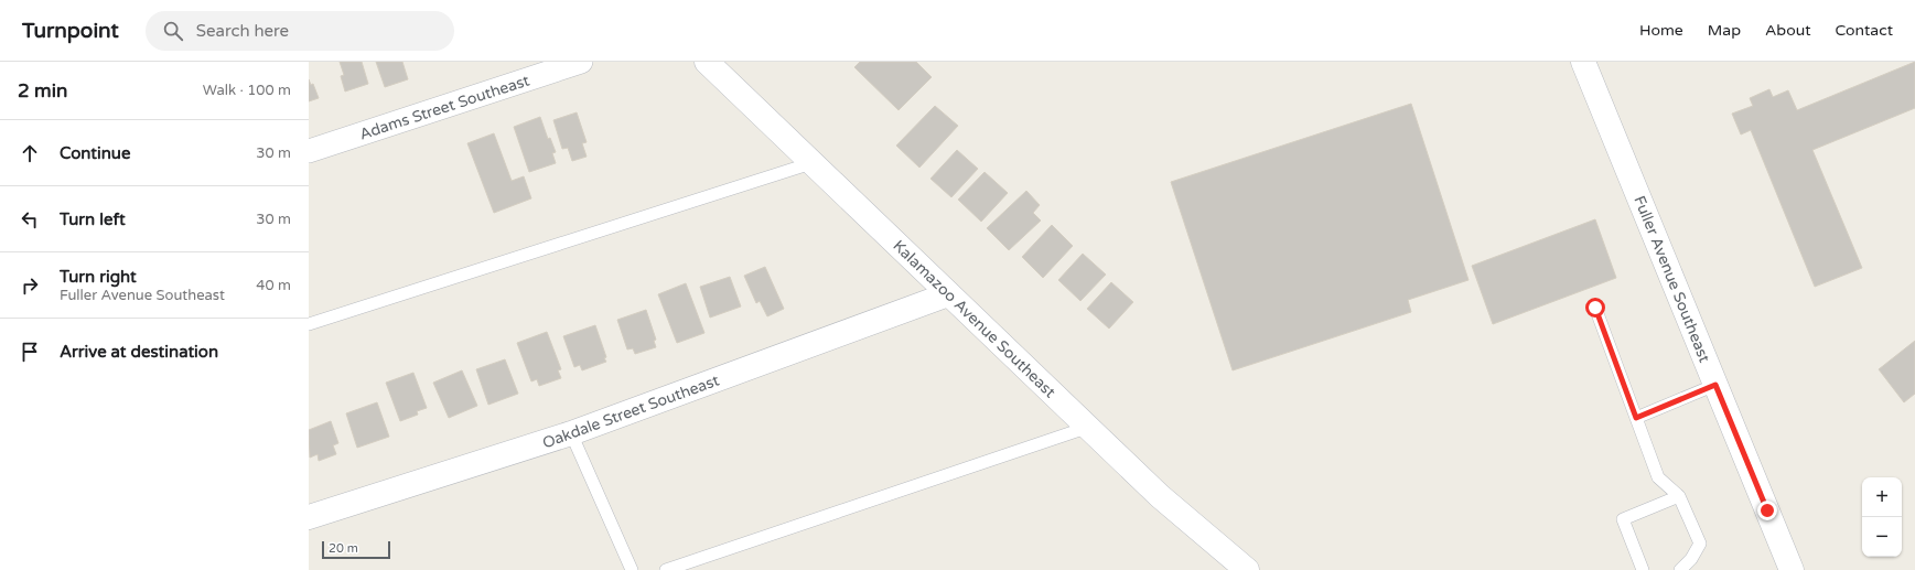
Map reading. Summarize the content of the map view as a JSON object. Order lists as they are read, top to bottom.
{
  "streets": {
    "street": [
      "Adams Street Southeast",
      "Fuller Avenue Southeast",
      "Kalamazoo Avenue Southeast",
      "Oakdale Street Southeast"
    ]
  },
  "crossings": [
    ["Kalamazoo Avenue Southeast", "Oakdale Street Southeast"]
  ],
  "scale_bar": "20 m",
  "page": {
    "header": "Turnpoint",
    "search": "Search here",
    "nav": [
      "Home",
      "Map",
      "About",
      "Contact"
    ],
    "heading": ["2 min", "Walk · 100 m"],
    "list": [
      ["Continue", "30 m"],
      ["Turn left", "30 m"],
      ["Turn right", "Fuller Avenue Southeast", "40 m"],
      "Arrive at destination"
    ],
    "map_buttons": ["+", "−"],
    "scale": "20 m"
  }
}
